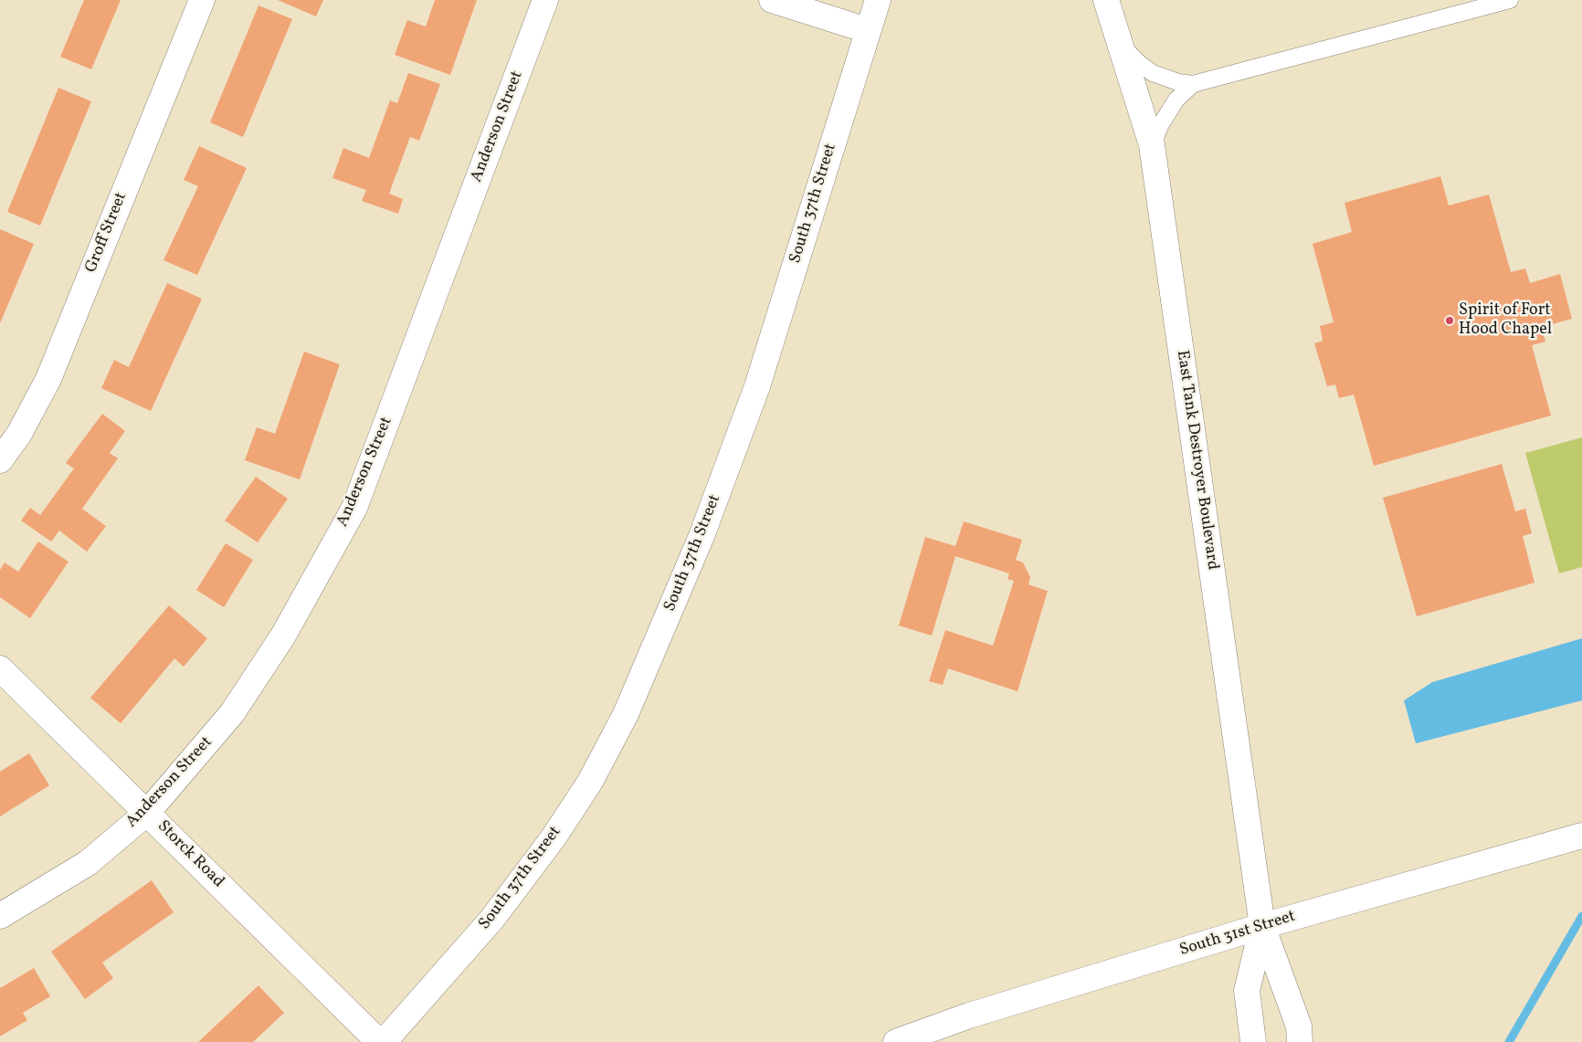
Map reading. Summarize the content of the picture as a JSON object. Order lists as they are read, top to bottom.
{
  "streets": {
    "street": [
      "Anderson Street",
      "South 37th Street",
      "Groff Street",
      "East Tank Destroyer Boulevard",
      "Storck Road",
      "South 31st Street"
    ]
  },
  "crossings": [
    ["Anderson Street", "Storck Road"],
    ["East Tank Destroyer Boulevard", "South 31st Street"]
  ],
  "places": ["Spirit of Fort Hood Chapel"]
}
